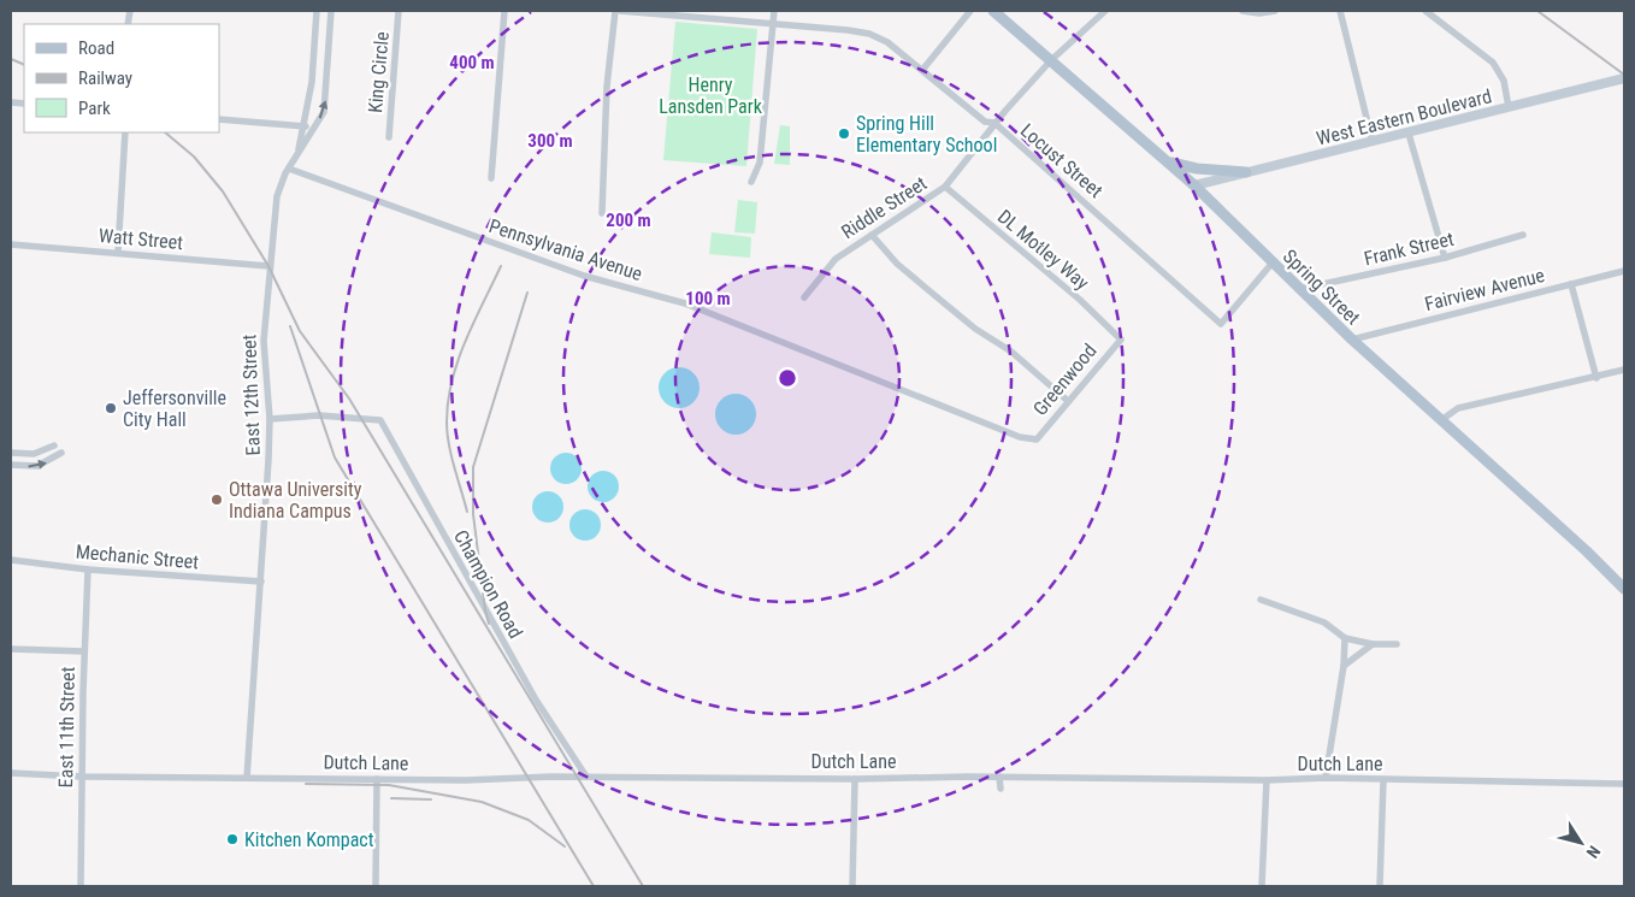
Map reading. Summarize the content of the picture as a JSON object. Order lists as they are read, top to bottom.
{
  "streets": {
    "main road": ["West Eastern Boulevard", "Spring Street"],
    "street": [
      "King Circle",
      "Locust Street",
      "Riddle Street",
      "Watt Street",
      "Frank Street",
      "Pennsylvania Avenue",
      "DL Motley Way",
      "Fairview Avenue",
      "Greenwood",
      "East 12th Street",
      "Mechanic Street",
      "Champion Road",
      "East 11th Street",
      "Dutch Lane"
    ]
  },
  "crossings": [
    ["West Eastern Boulevard", "Spring Street"],
    ["Locust Street", "Riddle Street"],
    ["Locust Street", "Spring Street"],
    ["Riddle Street", "DL Motley Way"],
    ["Riddle Street", "Spring Street"],
    ["Watt Street", "East 12th Street"],
    ["Frank Street", "Spring Street"],
    ["Pennsylvania Avenue", "Greenwood"],
    ["Pennsylvania Avenue", "East 12th Street"],
    ["DL Motley Way", "Greenwood"],
    ["Spring Street", "Fairview Avenue"],
    ["East 12th Street", "Mechanic Street"],
    ["East 12th Street", "Champion Road"],
    ["East 12th Street", "Dutch Lane"],
    ["Mechanic Street", "East 11th Street"],
    ["Champion Road", "Dutch Lane"],
    ["East 11th Street", "Dutch Lane"]
  ],
  "parks": ["Henry Lansden Park"],
  "places": [
    "Spring Hill Elementary School",
    "Jeffersonville City Hall",
    "Ottawa University Indiana Campus",
    "Kitchen Kompact"
  ],
  "legend": ["Road", "Railway", "Park"],
  "north": "bottom right",
  "rings": [
    "400 m",
    "300 m",
    "200 m",
    "100 m"
  ]
}
